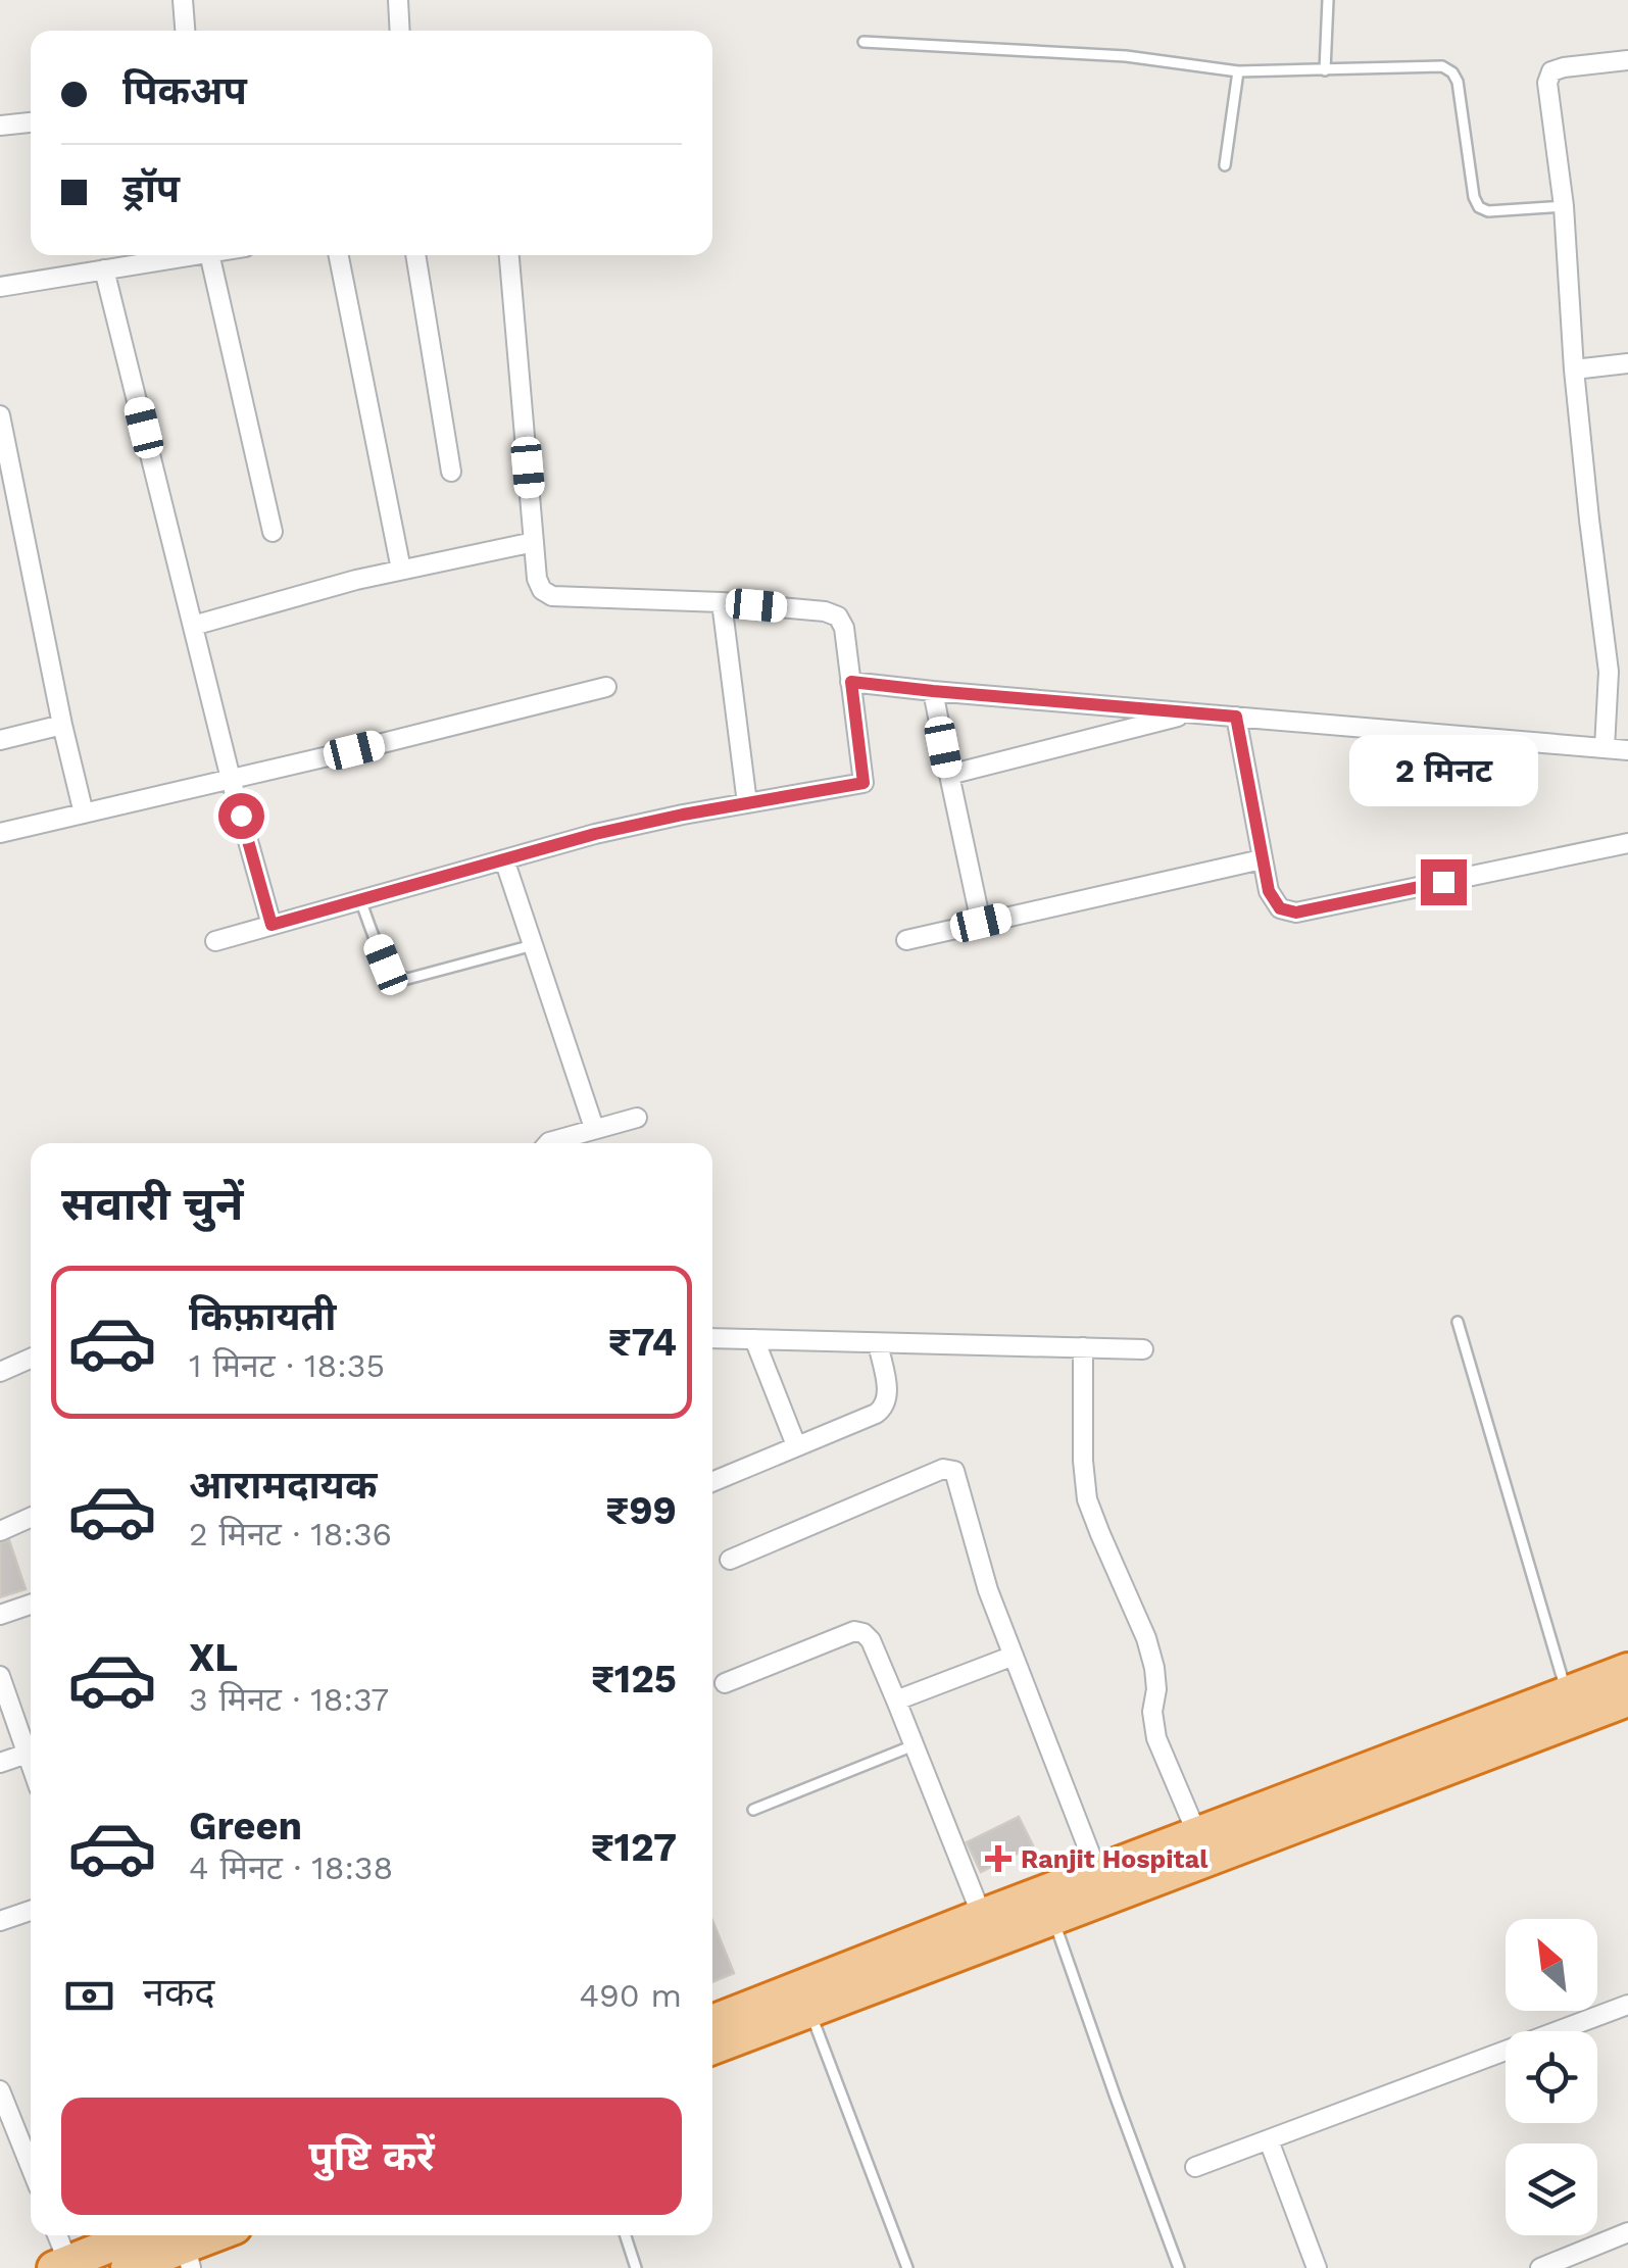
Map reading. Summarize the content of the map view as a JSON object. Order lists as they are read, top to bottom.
{
  "places": {
    "health": ["Ranjit Hospital"]
  },
  "north": "top left",
  "page": {
    "banner": ["पिकअप", "ड्रॉप"],
    "bubble": "2 मिनट",
    "heading": "सवारी चुनें",
    "list": [
      {
        "name": "किफ़ायती",
        "note": "1 मिनट · 18:35",
        "value": "₹74"
      },
      {
        "name": "आरामदायक",
        "note": "2 मिनट · 18:36",
        "value": "₹99"
      },
      {
        "name": "XL",
        "note": "3 मिनट · 18:37",
        "value": "₹125"
      },
      {
        "name": "Green",
        "note": "4 मिनट · 18:38",
        "value": "₹127"
      }
    ],
    "pay": ["नकद", "490 m"],
    "buttons": "पुष्टि करें"
  }
}
